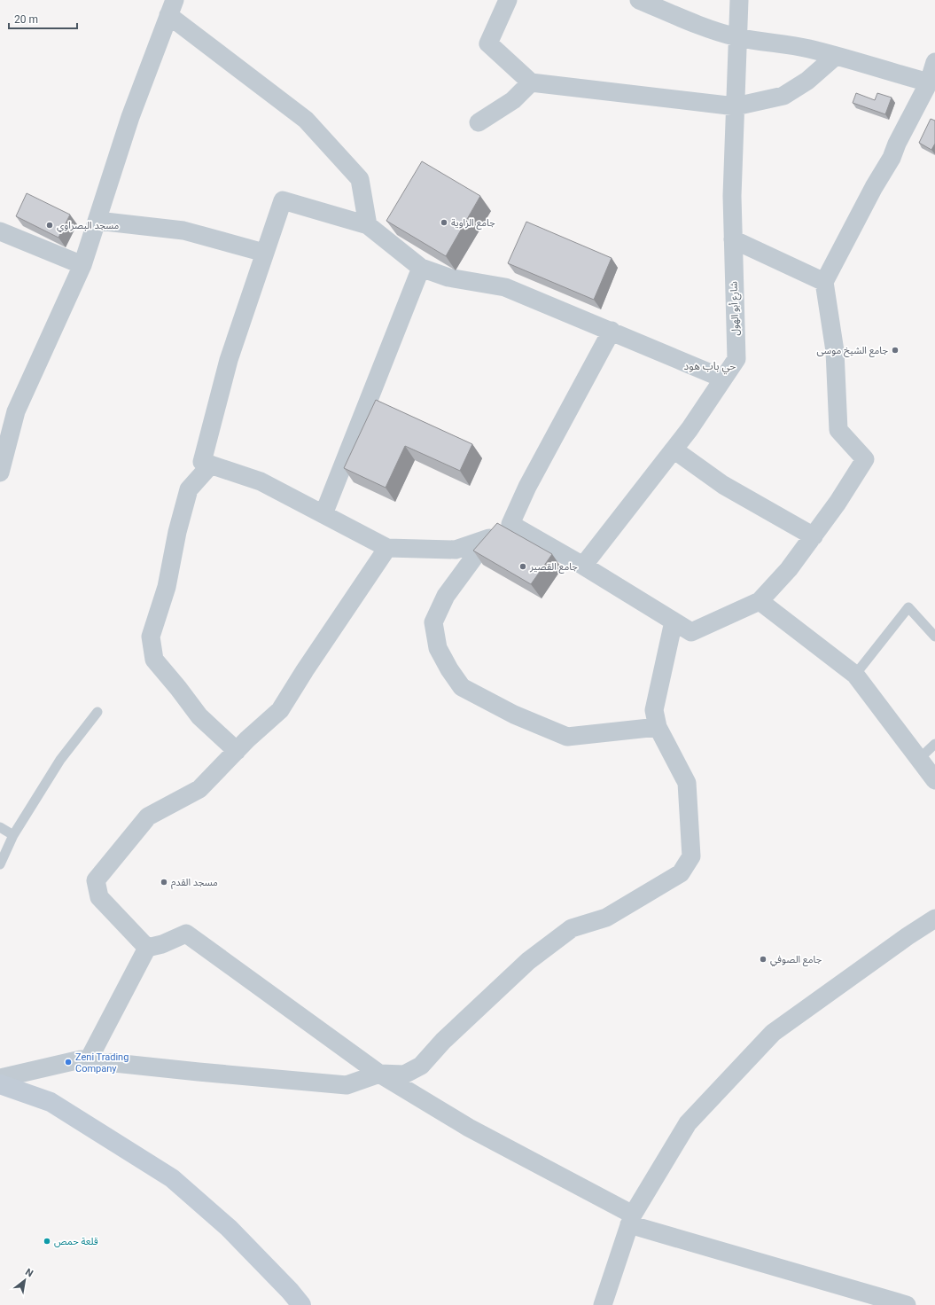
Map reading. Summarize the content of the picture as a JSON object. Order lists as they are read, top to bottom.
{
  "streets": {
    "street": ["شارع أبو الهول"]
  },
  "districts": ["حي باب هود"],
  "places": [
    "جامع الزاوية",
    "مسجد البصراوي",
    "جامع الشيخ موسى",
    "جامع القصير",
    "مسجد القدم",
    "جامع الصوفي",
    "Zeni Trading Company",
    "قلعة حمص"
  ],
  "scale_bar": "20 m",
  "north": "top right"
}
